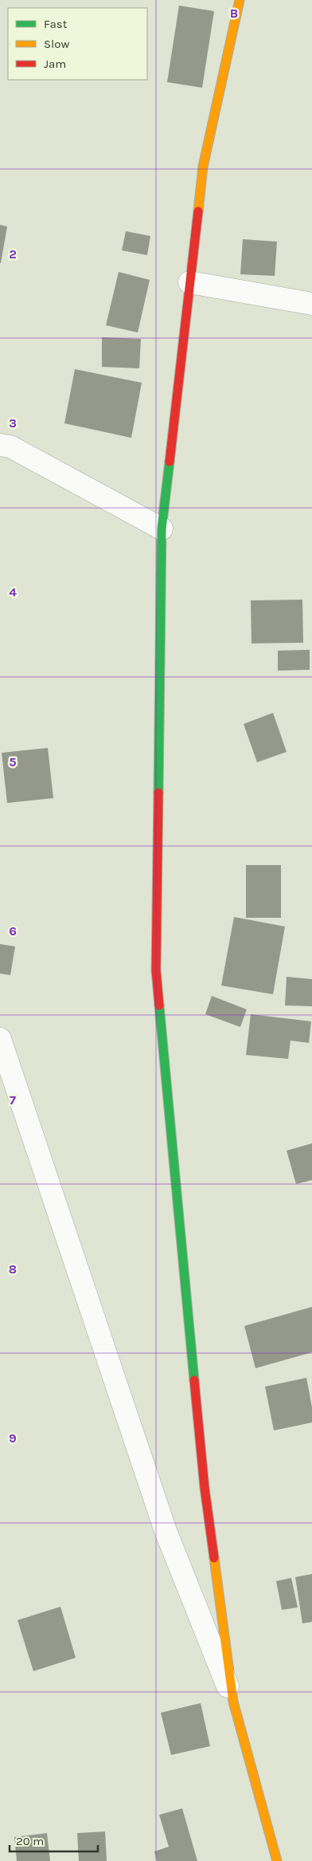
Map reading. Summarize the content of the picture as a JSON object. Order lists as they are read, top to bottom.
{
  "legend": ["Fast", "Slow", "Jam"],
  "scale_bar": "20 m",
  "grid": {
    "columns": ["B"],
    "rows": [
      "2",
      "3",
      "4",
      "5",
      "6",
      "7",
      "8",
      "9"
    ]
  }
}
